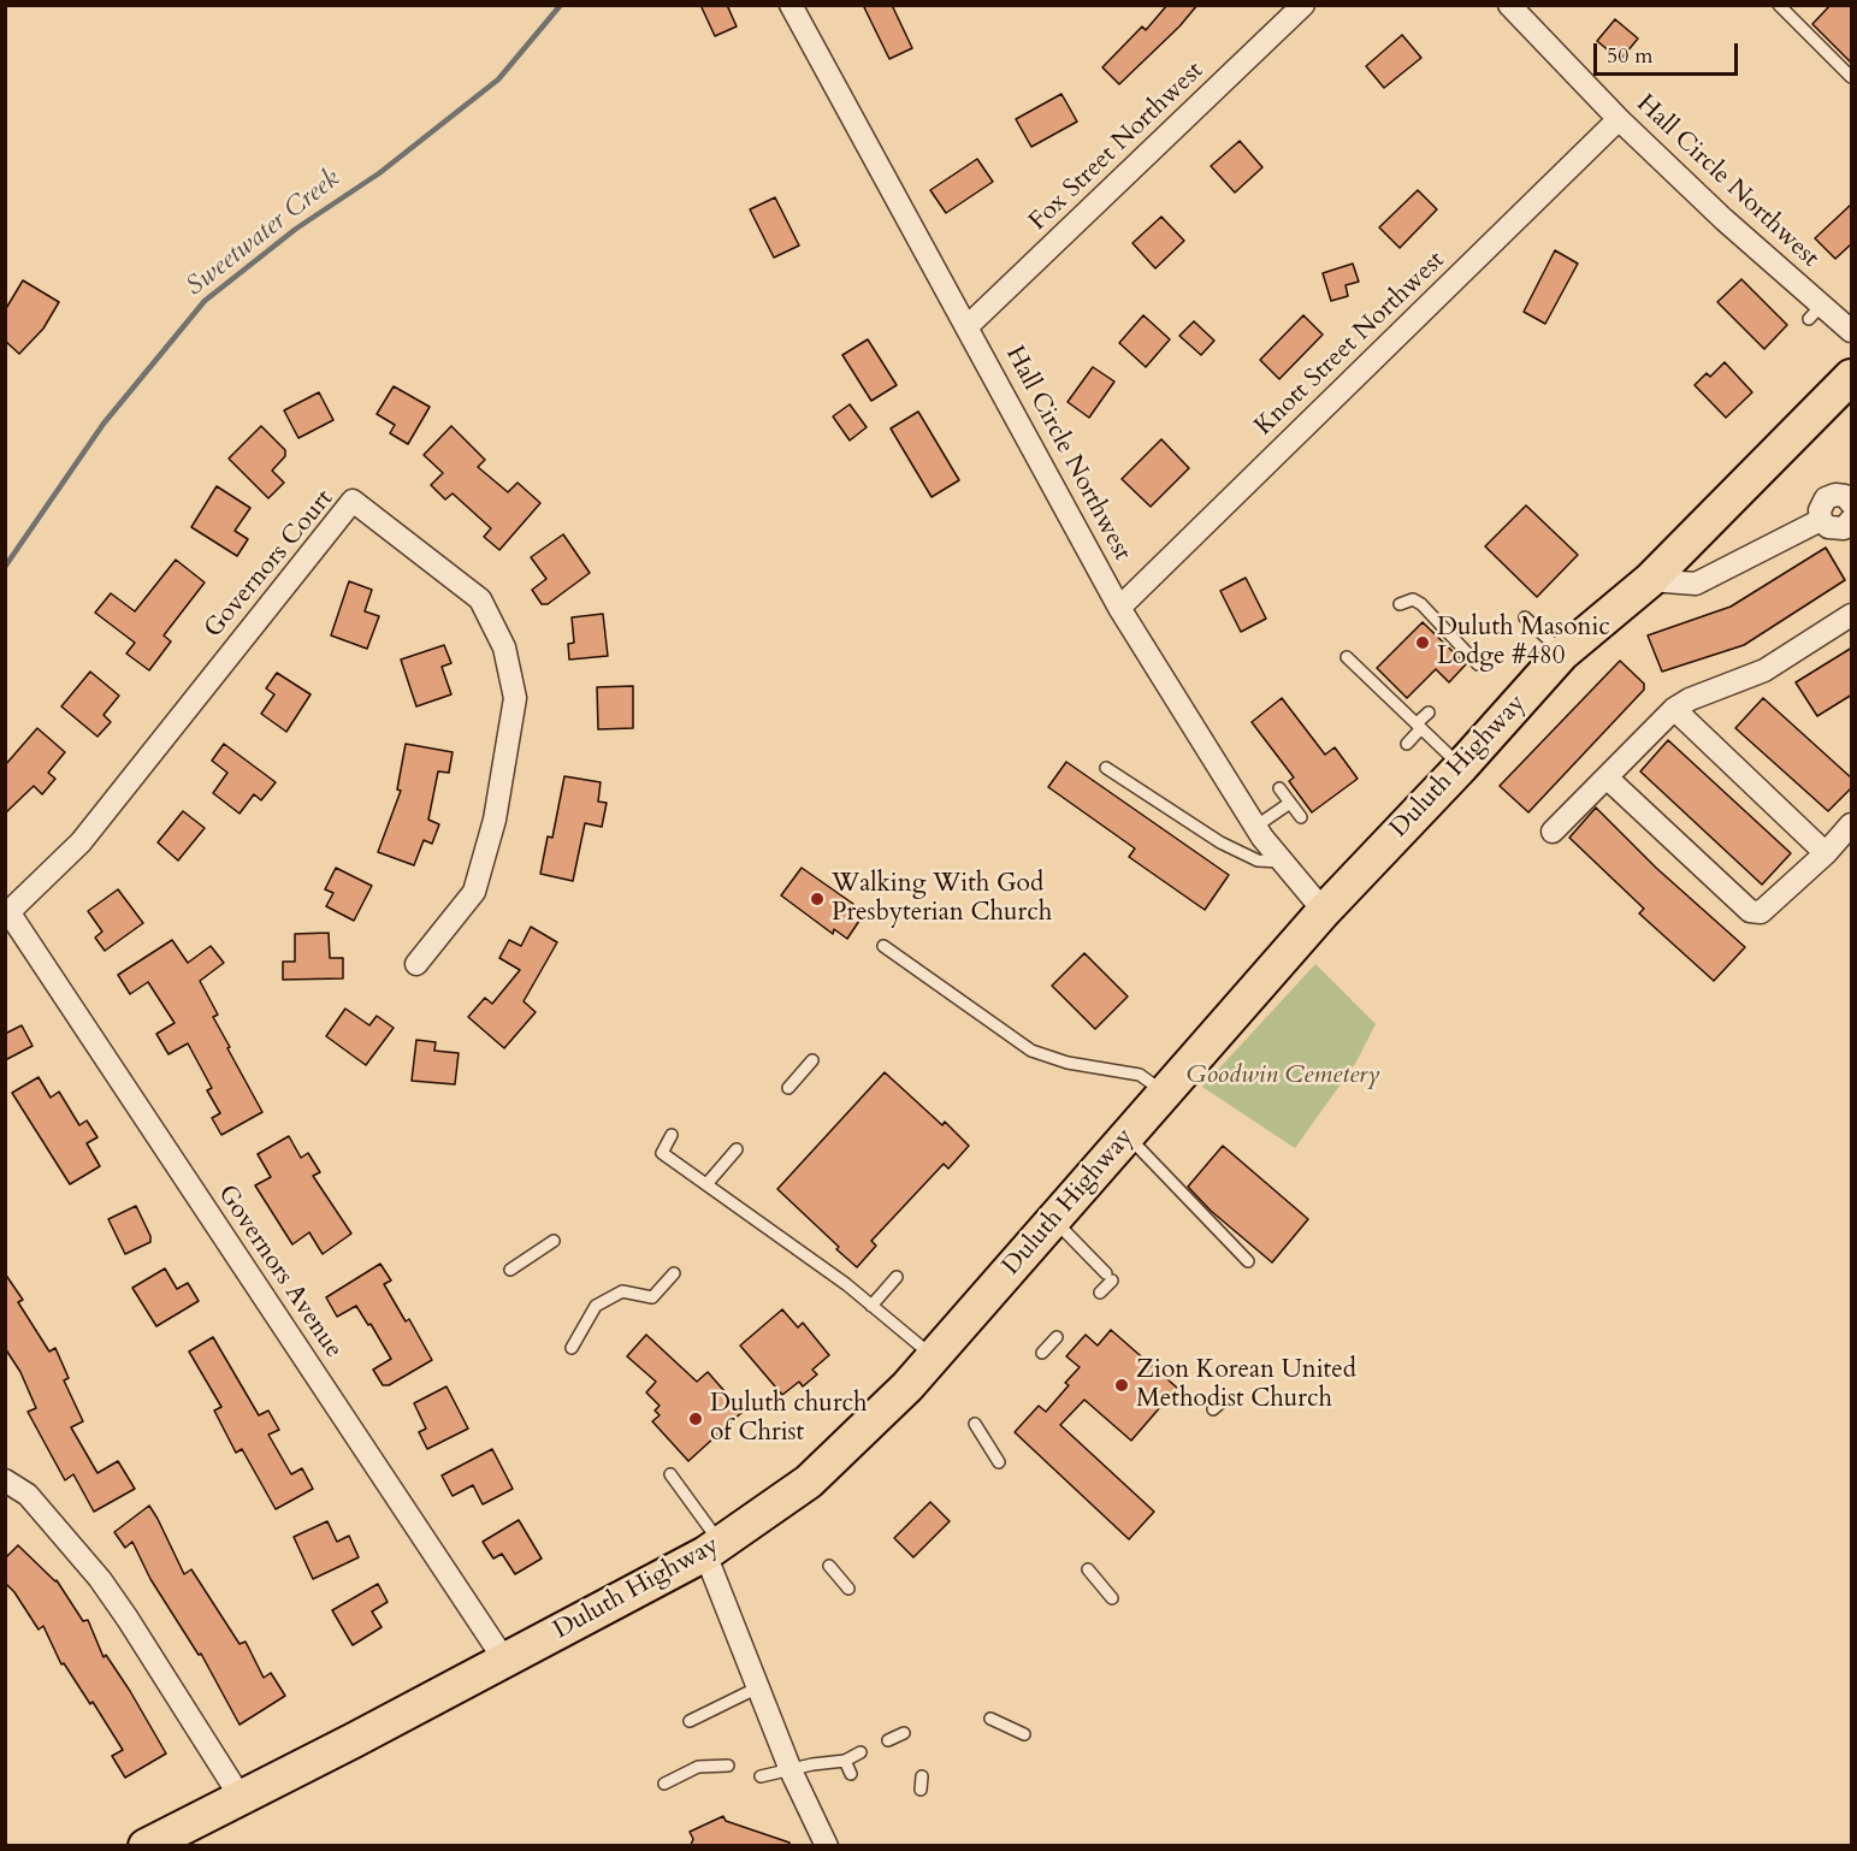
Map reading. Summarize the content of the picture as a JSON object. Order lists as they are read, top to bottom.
{
  "streets": {
    "main road": ["Duluth Highway"],
    "street": [
      "Fox Street Northwest",
      "Hall Circle Northwest",
      "Knott Street Northwest",
      "Governors Court",
      "Governors Avenue"
    ]
  },
  "crossings": [
    ["Fox Street Northwest", "Hall Circle Northwest"],
    ["Hall Circle Northwest", "Knott Street Northwest"],
    ["Hall Circle Northwest", "Duluth Highway"],
    ["Governors Court", "Governors Avenue"],
    ["Duluth Highway", "Governors Avenue"]
  ],
  "water": ["Sweetwater Creek"],
  "parks": ["Goodwin Cemetery"],
  "places": [
    "Duluth Masonic Lodge #480",
    "Walking With God Presbyterian Church",
    "Zion Korean United Methodist Church",
    "Duluth church of Christ"
  ],
  "scale_bar": "50 m"
}
